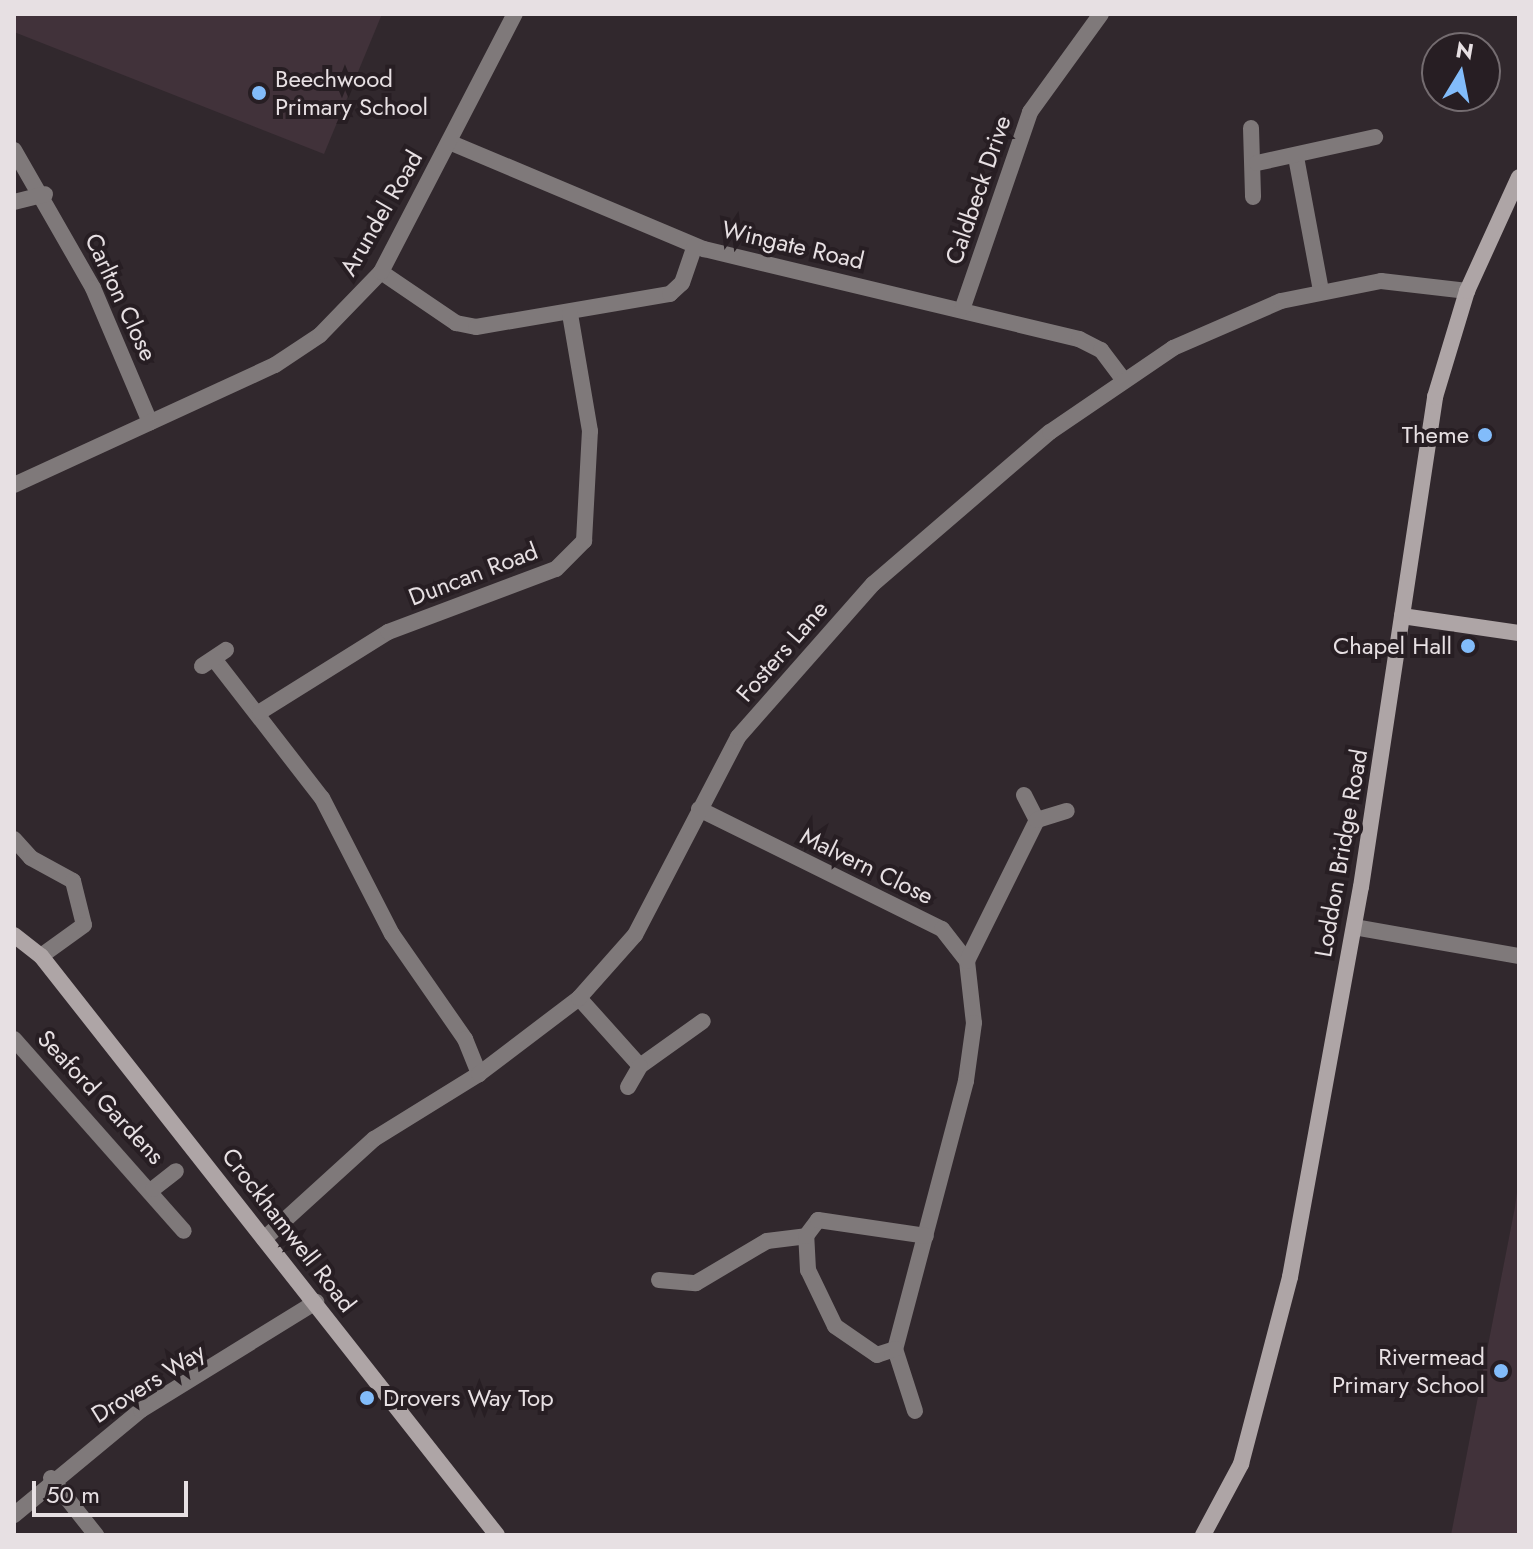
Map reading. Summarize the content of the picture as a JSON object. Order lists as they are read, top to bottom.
{
  "streets": {
    "street": [
      "Caldbeck Drive",
      "Arundel Road",
      "Wingate Road",
      "Carlton Close",
      "Duncan Road",
      "Fosters Lane",
      "Loddon Bridge Road",
      "Malvern Close",
      "Seaford Gardens",
      "Crockhamwell Road",
      "Drovers Way"
    ]
  },
  "crossings": [
    ["Caldbeck Drive", "Wingate Road"],
    ["Arundel Road", "Wingate Road"],
    ["Arundel Road", "Carlton Close"],
    ["Wingate Road", "Fosters Lane"],
    ["Fosters Lane", "Loddon Bridge Road"],
    ["Fosters Lane", "Malvern Close"],
    ["Fosters Lane", "Crockhamwell Road"],
    ["Crockhamwell Road", "Drovers Way"]
  ],
  "places": [
    "Beechwood Primary School",
    "Theme",
    "Chapel Hall",
    "Rivermead Primary School",
    "Drovers Way Top"
  ],
  "scale_bar": "50 m",
  "north": "top"
}
